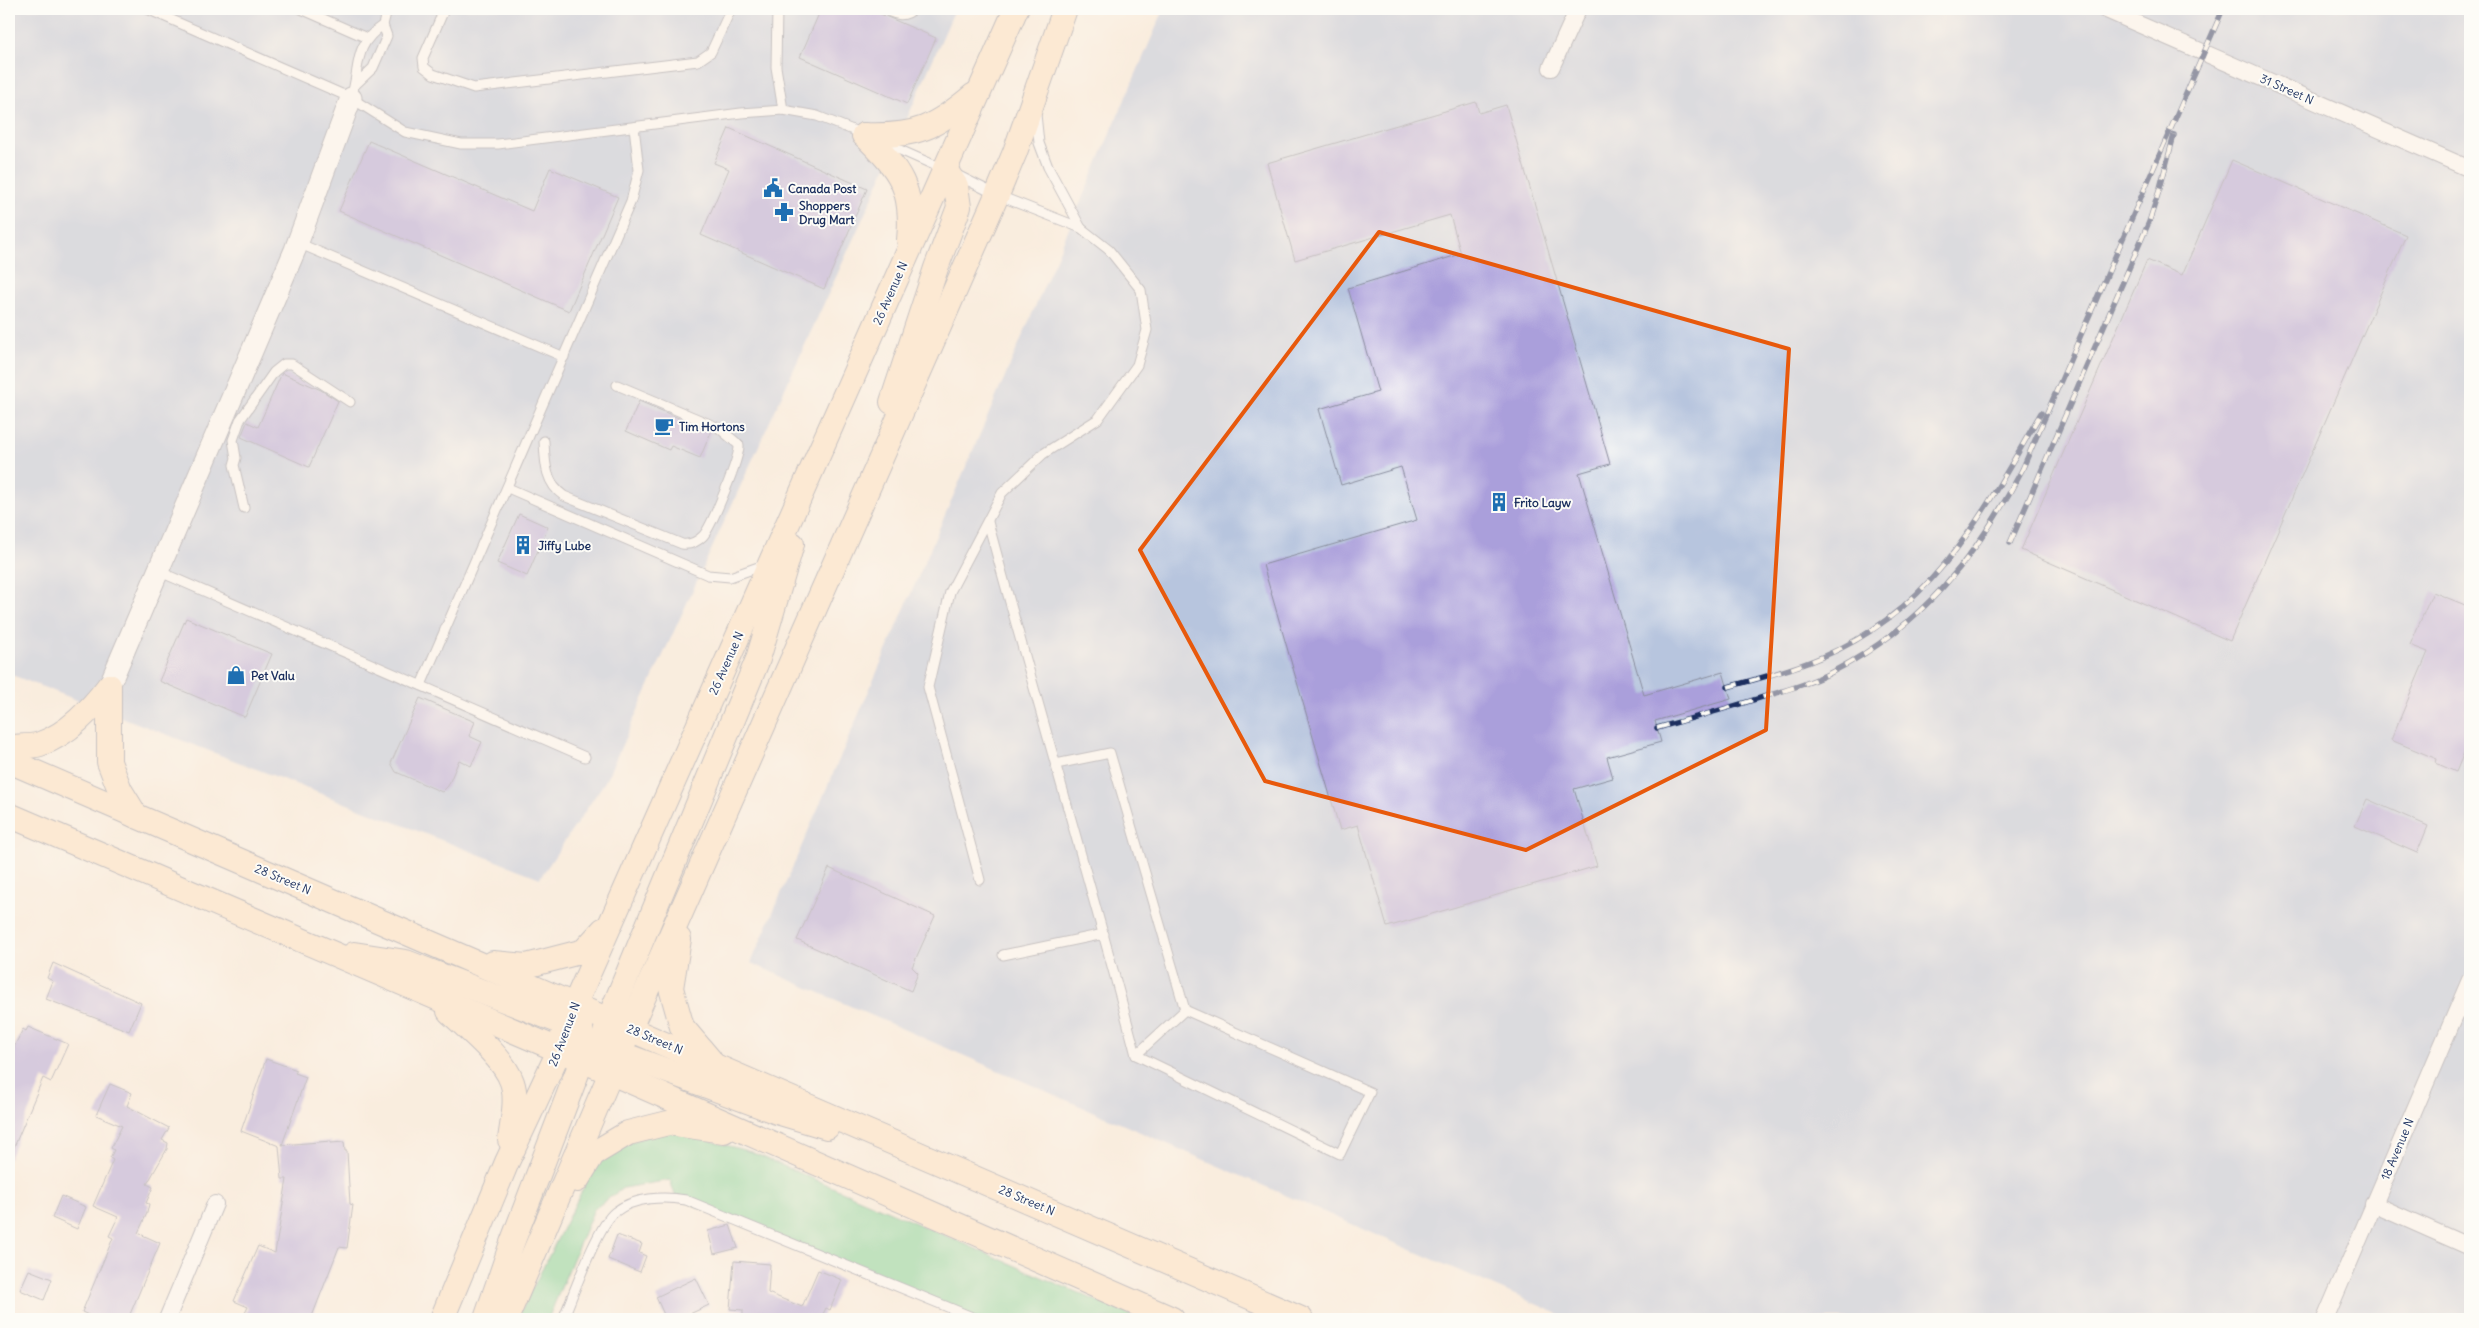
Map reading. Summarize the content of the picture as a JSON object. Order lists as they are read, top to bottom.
{
  "streets": {
    "main road": ["26 Avenue N", "28 Street N"],
    "street": ["31 Street N", "18 Avenue N"]
  },
  "crossings": [
    ["26 Avenue N", "28 Street N"]
  ],
  "places": {
    "public building": ["Canada Post"],
    "pharmacy": ["Shoppers Drug Mart"],
    "cafe": ["Tim Hortons"],
    "building": ["Frito Layw", "Jiffy Lube"],
    "shop": ["Pet Valu"]
  }
}
